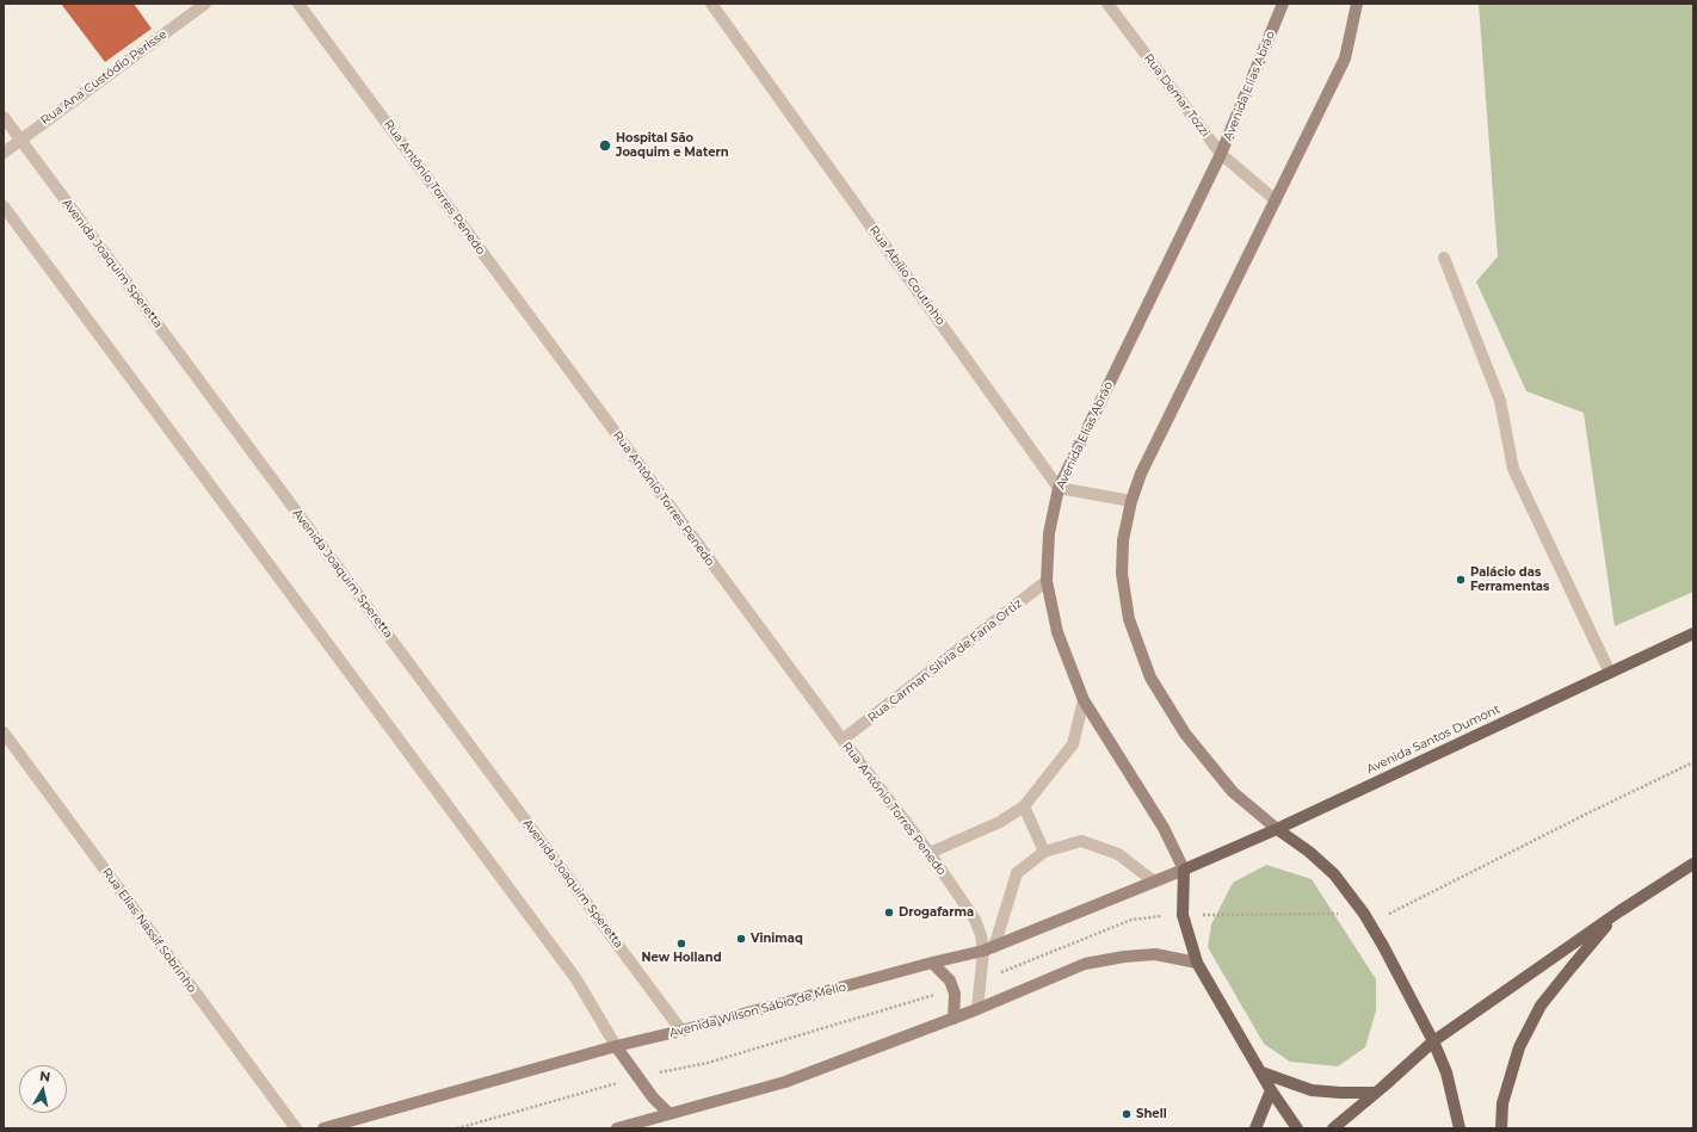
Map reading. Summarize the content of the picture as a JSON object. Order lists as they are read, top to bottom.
{
  "streets": {
    "main road": ["Avenida Santos Dumont"],
    "street": [
      "Rua Ana Custódio Perisse",
      "Avenida Elias Abrão",
      "Rua Demar Tozzi",
      "Rua Antônio Torres Penedo",
      "Avenida Joaquim Speretta",
      "Rua Abílio Coutinho",
      "Rua Carman Silvia de Faria Ortiz",
      "Rua Elias Nassif Sobrinho",
      "Avenida Wilson Sábio de Mello"
    ]
  },
  "crossings": [
    ["Rua Ana Custódio Perisse", "Avenida Joaquim Speretta"],
    ["Avenida Elias Abrão", "Rua Demar Tozzi"],
    ["Avenida Elias Abrão", "Rua Abílio Coutinho"],
    ["Avenida Elias Abrão", "Rua Carman Silvia de Faria Ortiz"],
    ["Avenida Elias Abrão", "Avenida Santos Dumont"],
    ["Avenida Elias Abrão", "Avenida Wilson Sábio de Mello"],
    ["Rua Antônio Torres Penedo", "Rua Carman Silvia de Faria Ortiz"],
    ["Rua Antônio Torres Penedo", "Avenida Wilson Sábio de Mello"],
    ["Avenida Joaquim Speretta", "Avenida Wilson Sábio de Mello"],
    ["Avenida Santos Dumont", "Avenida Wilson Sábio de Mello"]
  ],
  "places": [
    "Hospital São Joaquim e Matern",
    "Palácio das Ferramentas",
    "Drogafarma",
    "Vinimaq",
    "New Holland",
    "Shell"
  ],
  "north": "top"
}
